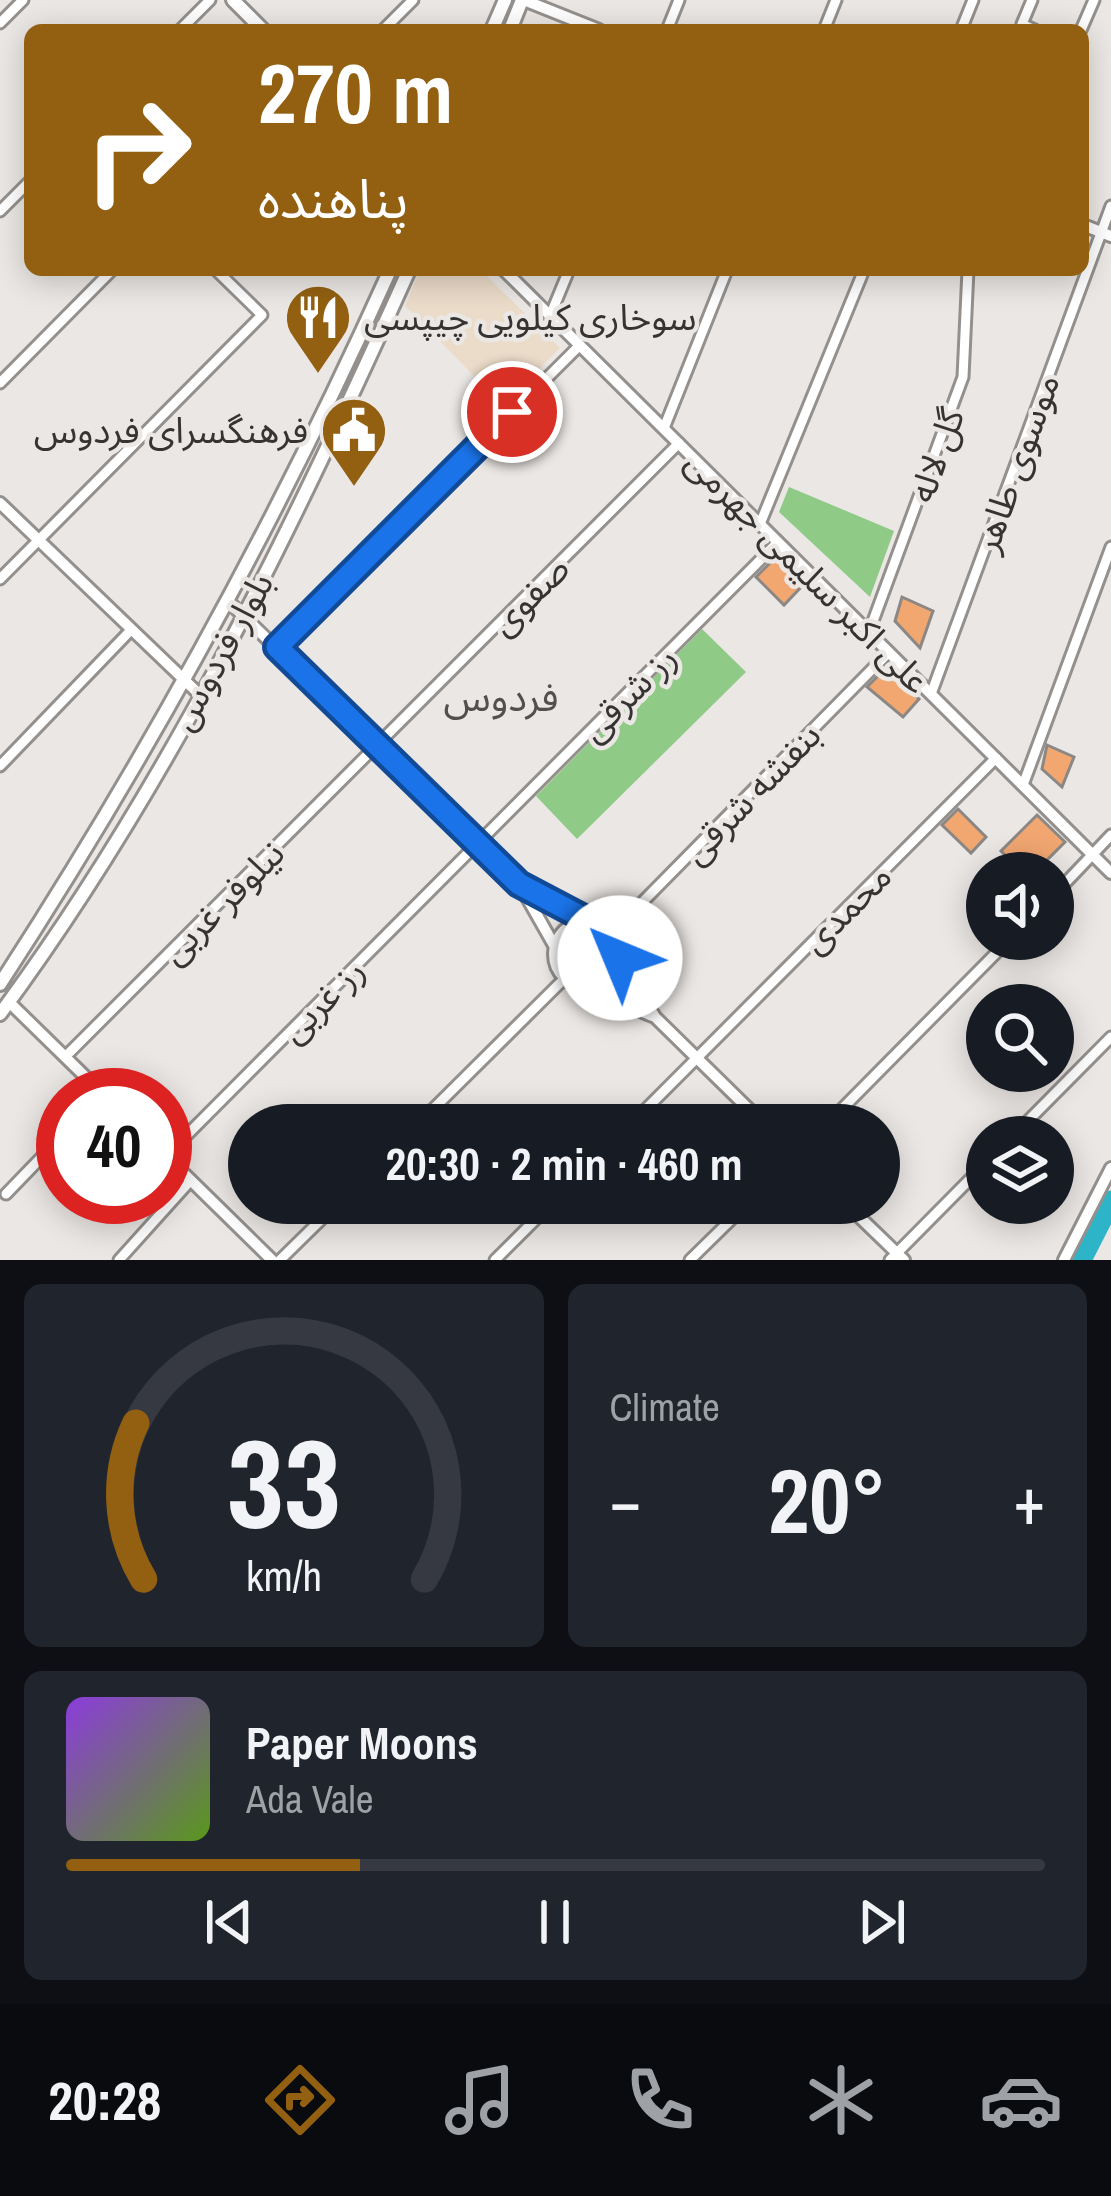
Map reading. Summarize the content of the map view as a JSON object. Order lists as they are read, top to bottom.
{
  "streets": {
    "main road": ["بلوار فردوس"],
    "street": [
      "گل لاله",
      "موسوی طاهر",
      "علی اکبر سلیمی جهرمی",
      "صفوی",
      "رز شرقی",
      "بنفشه شرقی",
      "نیلوفر غربی",
      "محمدی",
      "رز غربی"
    ]
  },
  "crossings": [
    ["گل لاله", "علی اکبر سلیمی جهرمی"],
    ["موسوی طاهر", "علی اکبر سلیمی جهرمی"],
    ["علی اکبر سلیمی جهرمی", "صفوی"],
    ["علی اکبر سلیمی جهرمی", "رز شرقی"],
    ["علی اکبر سلیمی جهرمی", "بنفشه شرقی"],
    ["علی اکبر سلیمی جهرمی", "محمدی"],
    ["صفوی", "نیلوفر غربی"],
    ["رز شرقی", "رز غربی"]
  ],
  "districts": ["فردوس"],
  "places": {
    "restaurant": ["سوخاری كيلويی چيپسی"],
    "public building": ["فرهنگسرای فردوس"]
  },
  "page": {
    "turn": ["270 m", "پناهنده"],
    "limit": "40",
    "trip": "20:30 · 2 min · 460 m",
    "tile": "Climate",
    "heat": ["−", "20°", "+"],
    "song": ["Paper Moons", "Ada Vale"],
    "tabs": "20:28",
    "gauge": ["33", "km/h"]
  }
}
